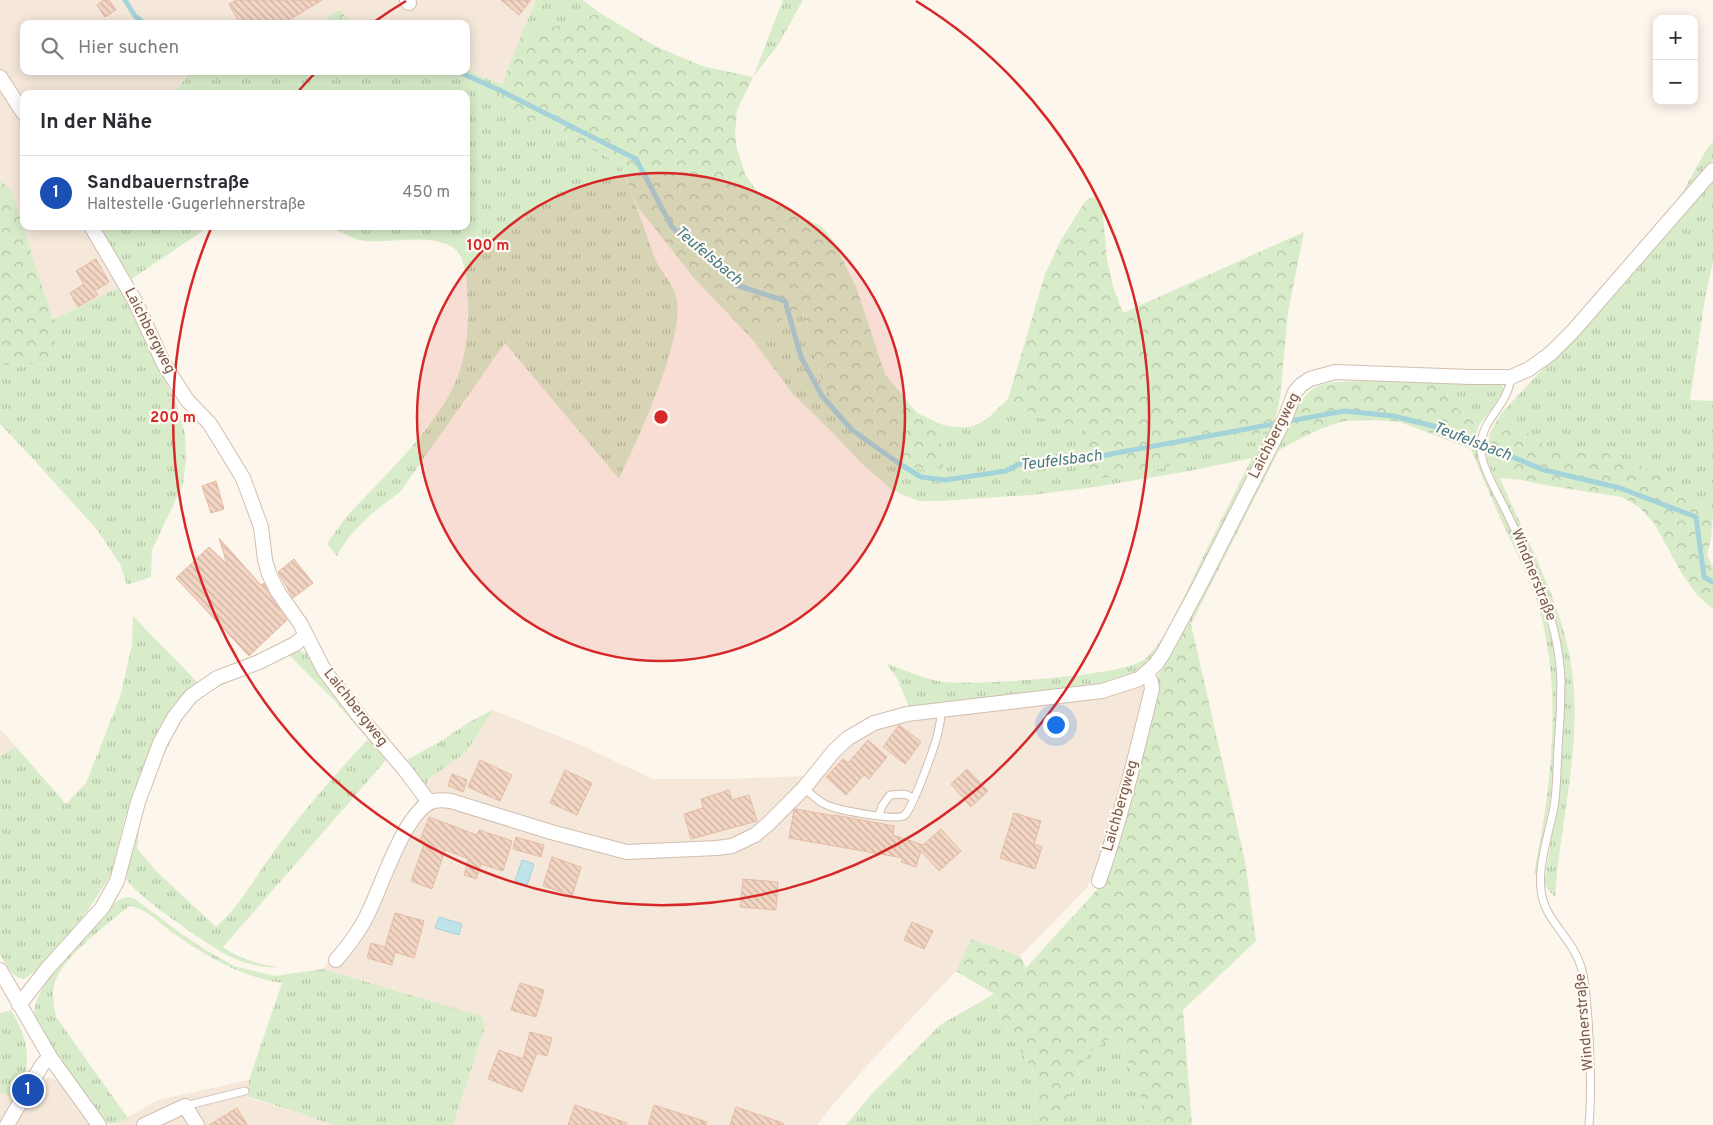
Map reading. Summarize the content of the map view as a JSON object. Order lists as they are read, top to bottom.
{
  "streets": {
    "street": ["Laichbergweg"],
    "lane": ["Windnerstraße"]
  },
  "crossings": [
    ["Laichbergweg", "Windnerstraße"]
  ],
  "water": ["Teufelsbach"],
  "page": {
    "map_buttons": ["+", "−"],
    "search": "Hier suchen",
    "heading": "In der Nähe",
    "list": [
      {
        "mark": "1",
        "name": "Sandbauernstraße",
        "note": "Haltestelle · Gugerlehnerstraße",
        "value": "450 m"
      }
    ],
    "pins": "1"
  },
  "rings": ["100 m", "200 m"]
}
